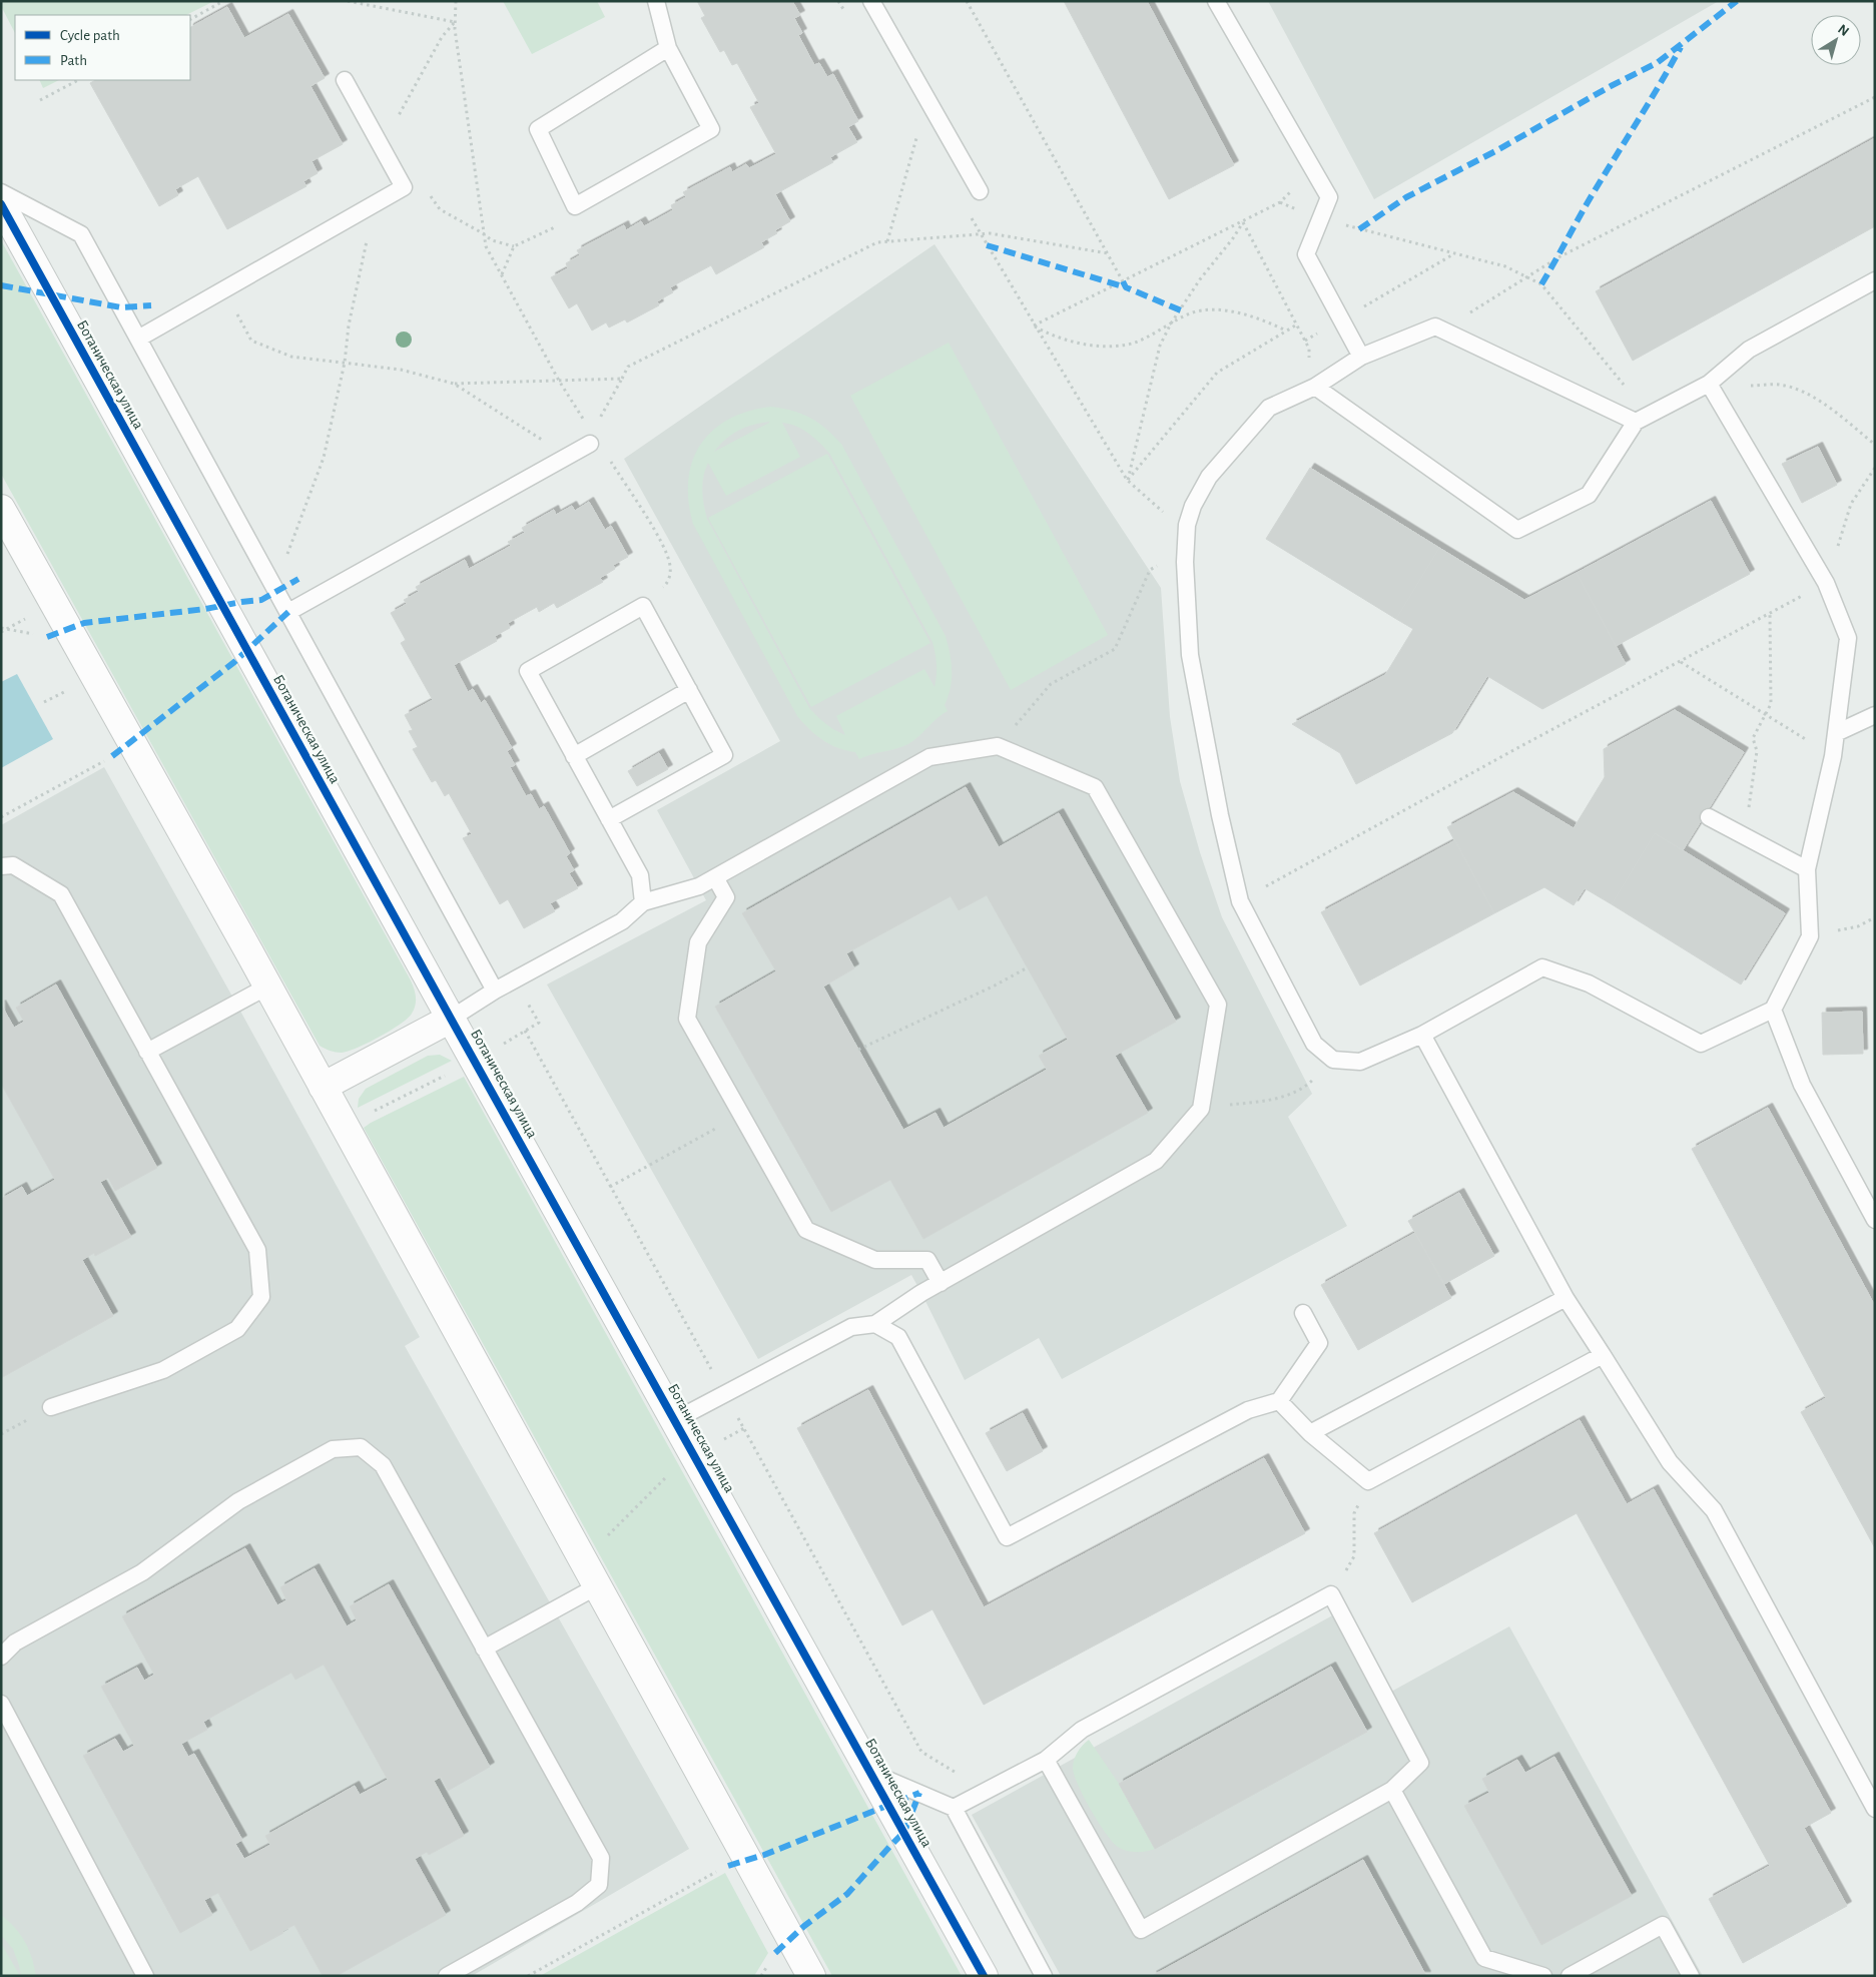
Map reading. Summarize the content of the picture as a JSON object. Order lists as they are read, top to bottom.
{
  "streets": {
    "street": ["Ботаническая улица"]
  },
  "legend": ["Cycle path", "Path"],
  "north": "top right"
}
